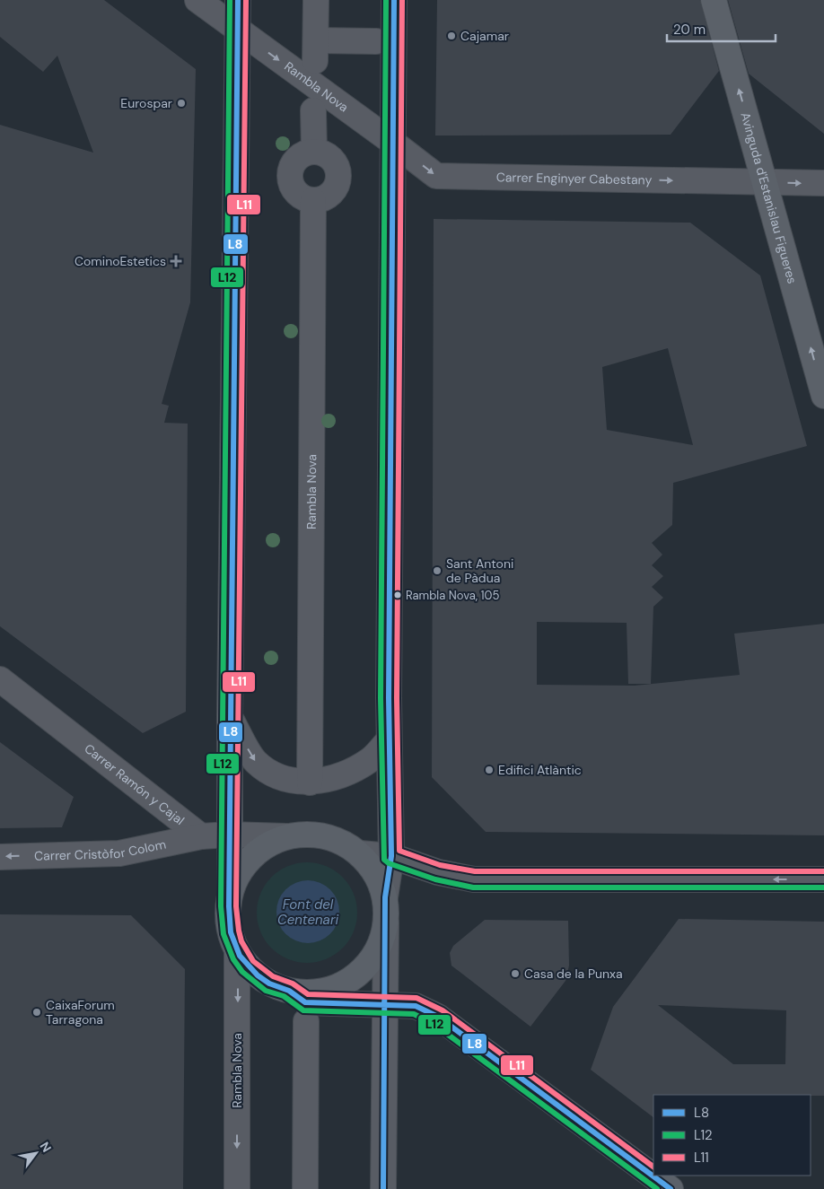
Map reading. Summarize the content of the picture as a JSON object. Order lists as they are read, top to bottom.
{
  "streets": {
    "main road": ["Avinguda d'Estanislau Figueres"],
    "street": [
      "Rambla Nova",
      "Carrer Enginyer Cabestany",
      "Carrer Ramón y Cajal",
      "Carrer Cristòfor Colom"
    ]
  },
  "crossings": [
    ["Rambla Nova", "Carrer Enginyer Cabestany"],
    ["Carrer Enginyer Cabestany", "Avinguda d'Estanislau Figueres"],
    ["Carrer Ramón y Cajal", "Carrer Cristòfor Colom"]
  ],
  "one_way": ["Carrer Enginyer Cabestany", "Avinguda d'Estanislau Figueres", "Carrer Cristòfor Colom"],
  "water": ["Font del Centenari"],
  "places": {
    "other": [
      "Cajamar",
      "Eurospar",
      "Sant Antoni de Pàdua",
      "Rambla Nova, 105",
      "Edifici Atlàntic",
      "Casa de la Punxa",
      "CaixaForum Tarragona"
    ],
    "health": ["CominoEstetics"]
  },
  "lines": ["transit line L8", "transit line L12", "transit line L11"],
  "legend": ["L8", "L12", "L11"],
  "scale_bar": "20 m",
  "north": "top right"
}
